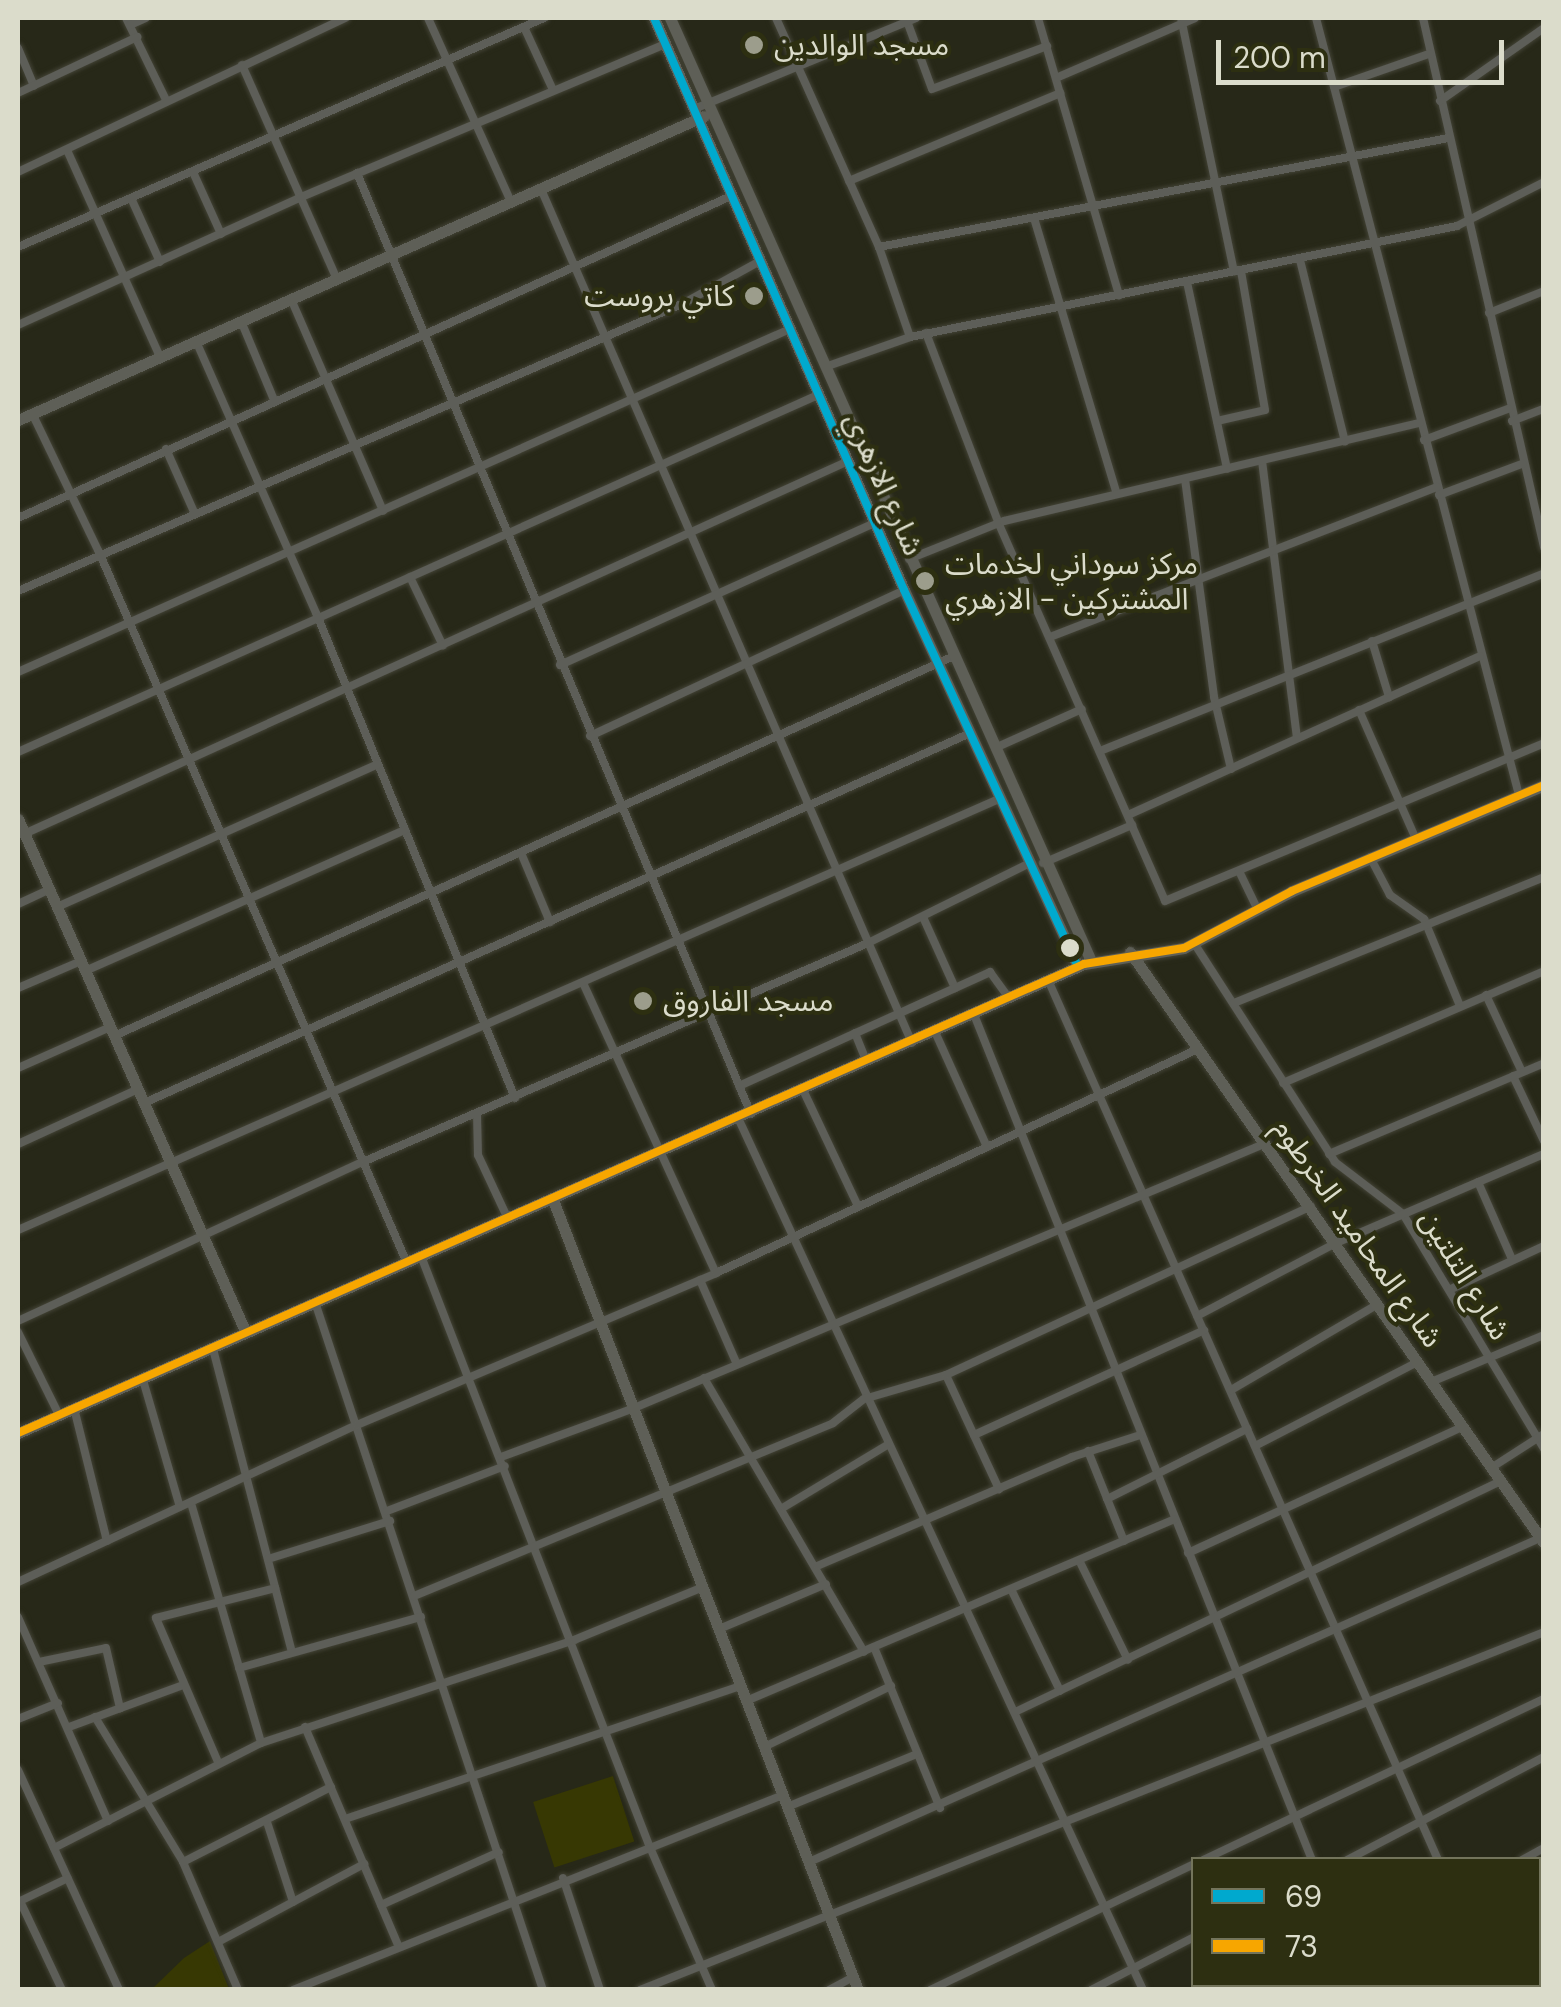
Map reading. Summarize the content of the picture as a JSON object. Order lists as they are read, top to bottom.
{
  "streets": {
    "street": ["شارع الازهري", "شارع المحاميد الخرطوم", "شارع التلتين"]
  },
  "places": [
    "مسجد الوالدين",
    "كاتي بروست",
    "مركز سوداني لخدمات المشتركين - الازهري",
    "مسجد الفاروق"
  ],
  "lines": ["transit line 69", "transit line 73"],
  "legend": ["69", "73"],
  "scale_bar": "200 m"
}
